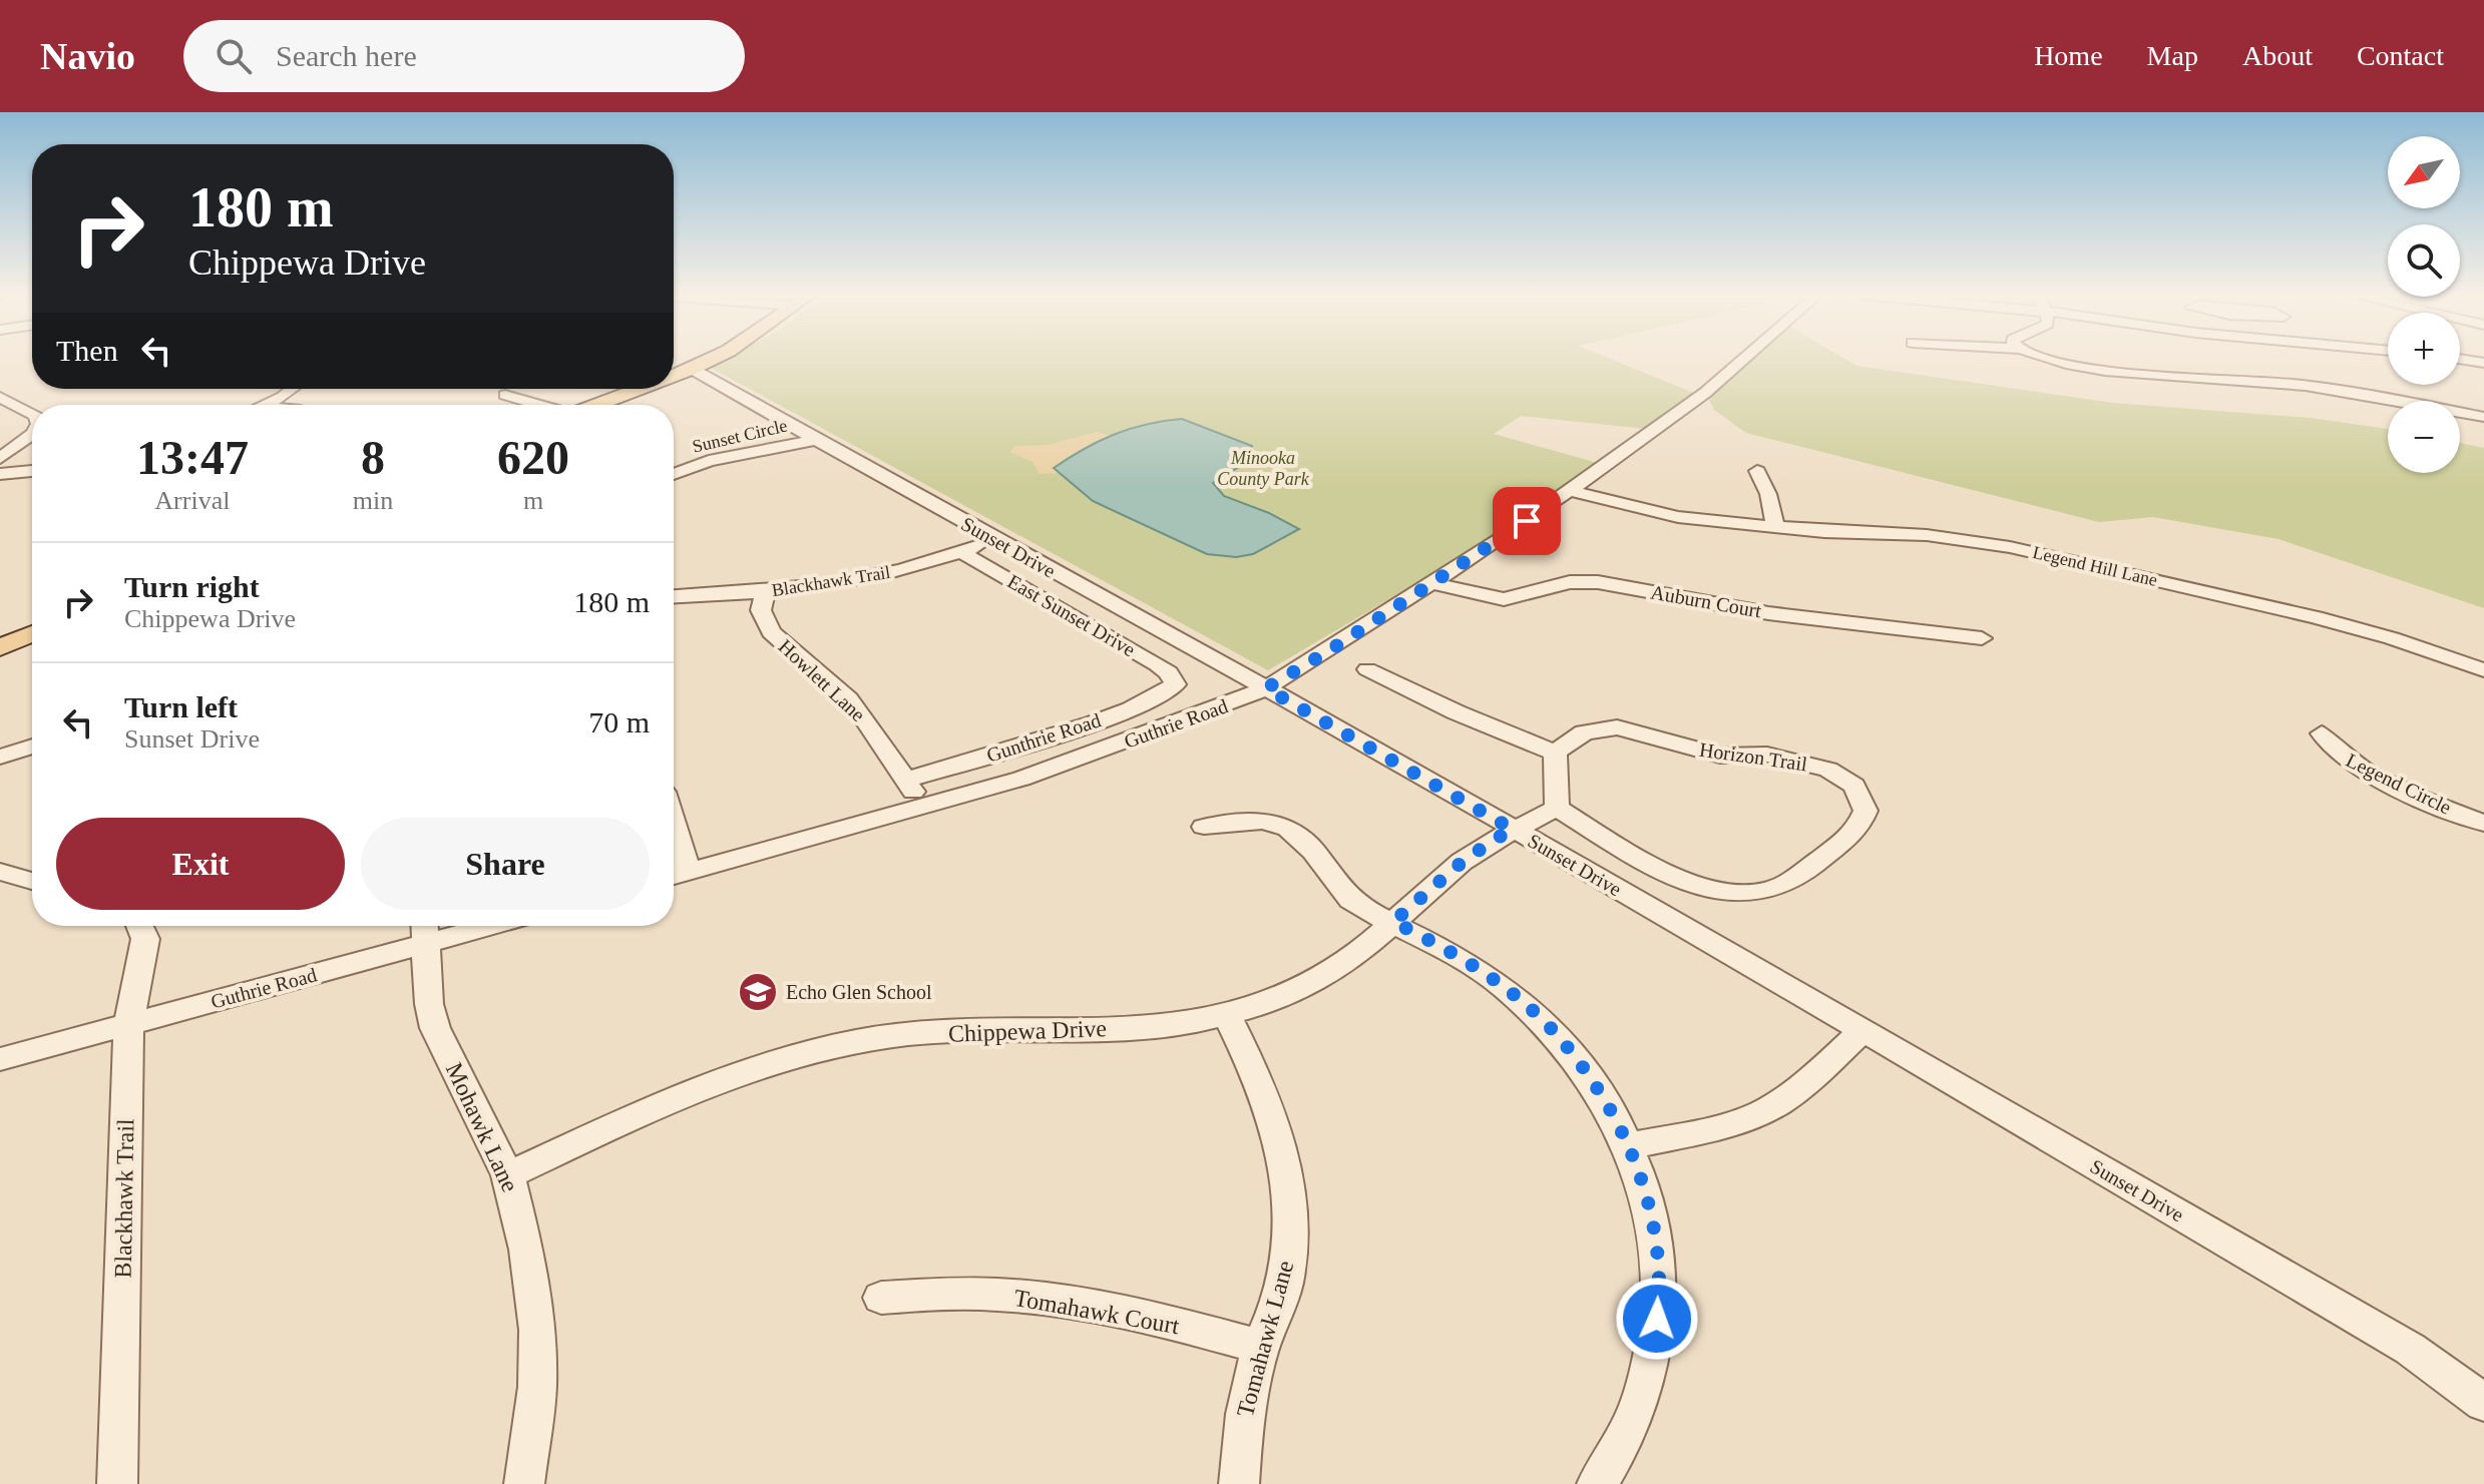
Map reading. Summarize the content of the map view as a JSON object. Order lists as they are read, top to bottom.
{
  "streets": {
    "street": [
      "Sunset Circle",
      "Sunset Drive",
      "Legend Hill Lane",
      "Blackhawk Trail",
      "Auburn Court",
      "East Sunset Drive",
      "Howlett Lane",
      "Guthrie Road",
      "Gunthrie Road",
      "Horizon Trail",
      "Legend Circle",
      "Chippewa Drive",
      "Mohawk Lane",
      "Tomahawk Court",
      "Tomahawk Lane"
    ]
  },
  "crossings": [
    ["Sunset Circle", "Sunset Drive"],
    ["Sunset Drive", "Blackhawk Trail"],
    ["Sunset Drive", "Guthrie Road"],
    ["Sunset Drive", "Chippewa Drive"],
    ["Legend Hill Lane", "Guthrie Road"],
    ["Blackhawk Trail", "East Sunset Drive"],
    ["Blackhawk Trail", "Howlett Lane"],
    ["Blackhawk Trail", "Guthrie Road"],
    ["Auburn Court", "Guthrie Road"],
    ["East Sunset Drive", "Gunthrie Road"],
    ["Howlett Lane", "Guthrie Road"],
    ["Howlett Lane", "Gunthrie Road"],
    ["Guthrie Road", "Mohawk Lane"],
    ["Chippewa Drive", "Mohawk Lane"],
    ["Chippewa Drive", "Tomahawk Lane"],
    ["Tomahawk Court", "Tomahawk Lane"]
  ],
  "parks": ["Minooka County Park"],
  "places": {
    "school or university": ["Echo Glen School"]
  },
  "north": "bottom left",
  "page": {
    "header": "Navio",
    "search": "Search here",
    "nav": [
      "Home",
      "Map",
      "About",
      "Contact"
    ],
    "map_buttons": ["+", "−"],
    "turn": ["180 m", "Chippewa Drive"],
    "then": "Then",
    "eta": [
      "13:47",
      "Arrival",
      "8",
      "min",
      "620",
      "m"
    ],
    "list": [
      {
        "name": "Turn right",
        "note": "Chippewa Drive",
        "value": "180 m"
      },
      {
        "name": "Turn left",
        "note": "Sunset Drive",
        "value": "70 m"
      }
    ],
    "buttons": ["Exit", "Share"]
  }
}
